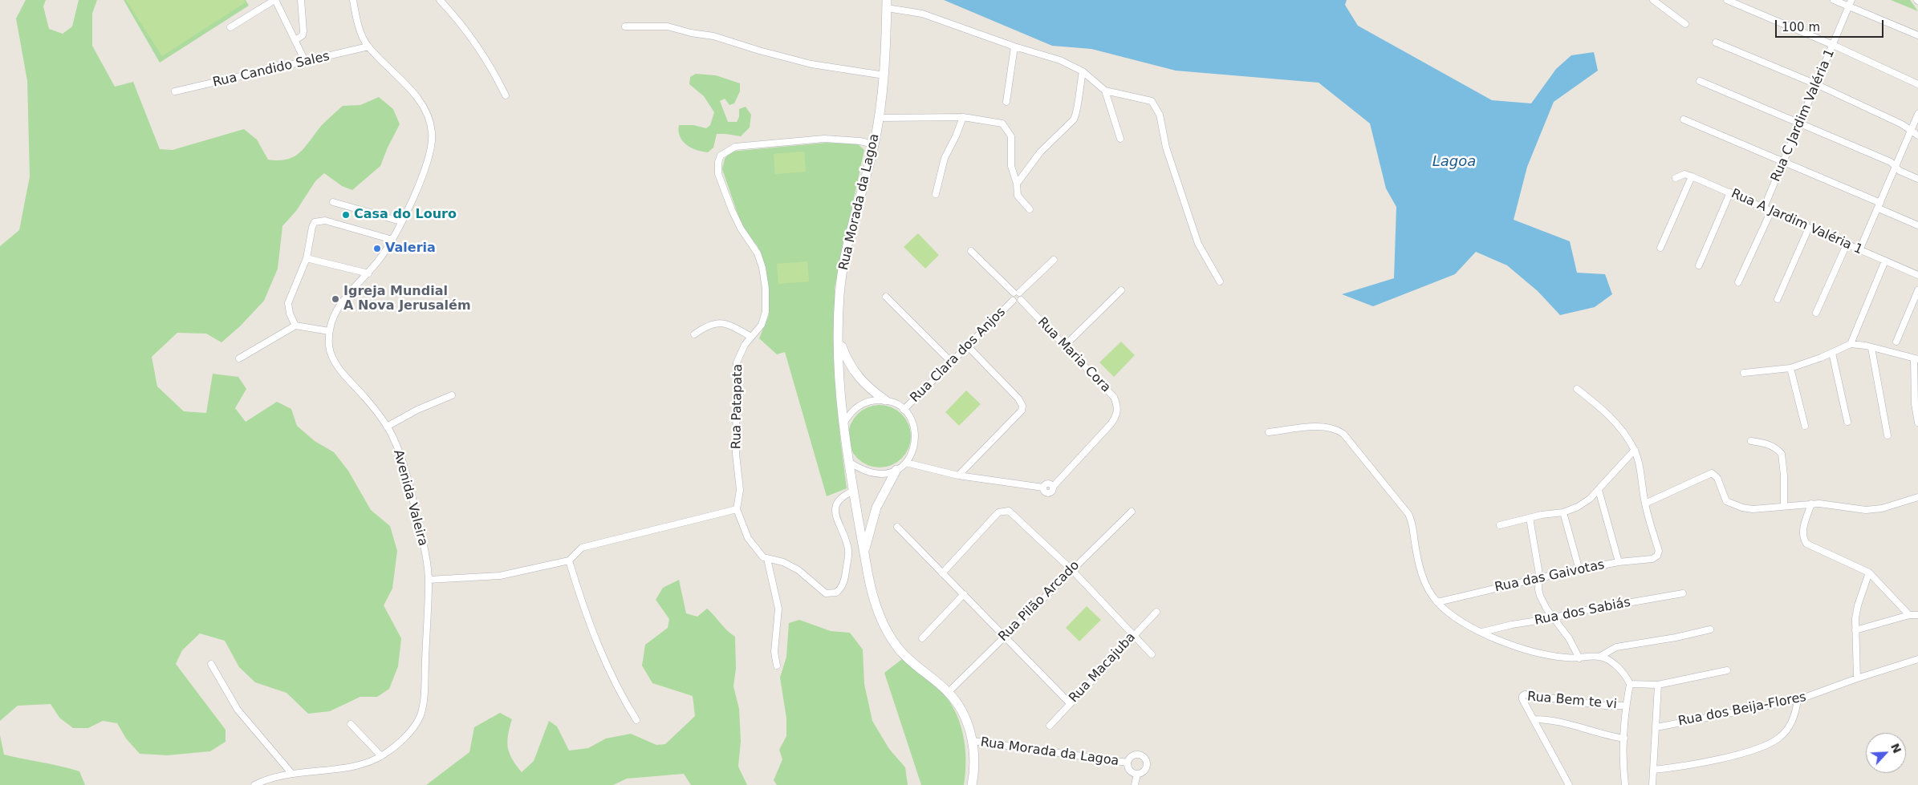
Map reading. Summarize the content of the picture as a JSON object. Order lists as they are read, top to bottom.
{
  "streets": {
    "street": [
      "Rua Candido Sales",
      "Rua C Jardim Valéria 1",
      "Rua Morada da Lagoa",
      "Rua A Jardim Valéria 1",
      "Rua Clara dos Anjos",
      "Rua Maria Cora",
      "Rua Patapata",
      "Avenida Valeira",
      "Rua das Gaivotas",
      "Rua Pilão Arcado",
      "Rua dos Sabiás",
      "Rua Macajuba",
      "Rua Bem te vi",
      "Rua dos Beija-Flores"
    ]
  },
  "crossings": [
    ["Rua Candido Sales", "Avenida Valeira"],
    ["Rua C Jardim Valéria 1", "Rua A Jardim Valéria 1"],
    ["Rua Morada da Lagoa", "Rua Clara dos Anjos"],
    ["Rua Morada da Lagoa", "Rua Patapata"],
    ["Rua Morada da Lagoa", "Rua Pilão Arcado"],
    ["Rua Clara dos Anjos", "Rua Maria Cora"]
  ],
  "water": ["Lagoa"],
  "places": ["Casa do Louro", "Valeria", "Igreja Mundial A Nova Jerusalém"],
  "scale_bar": "100 m",
  "north": "top right"
}
